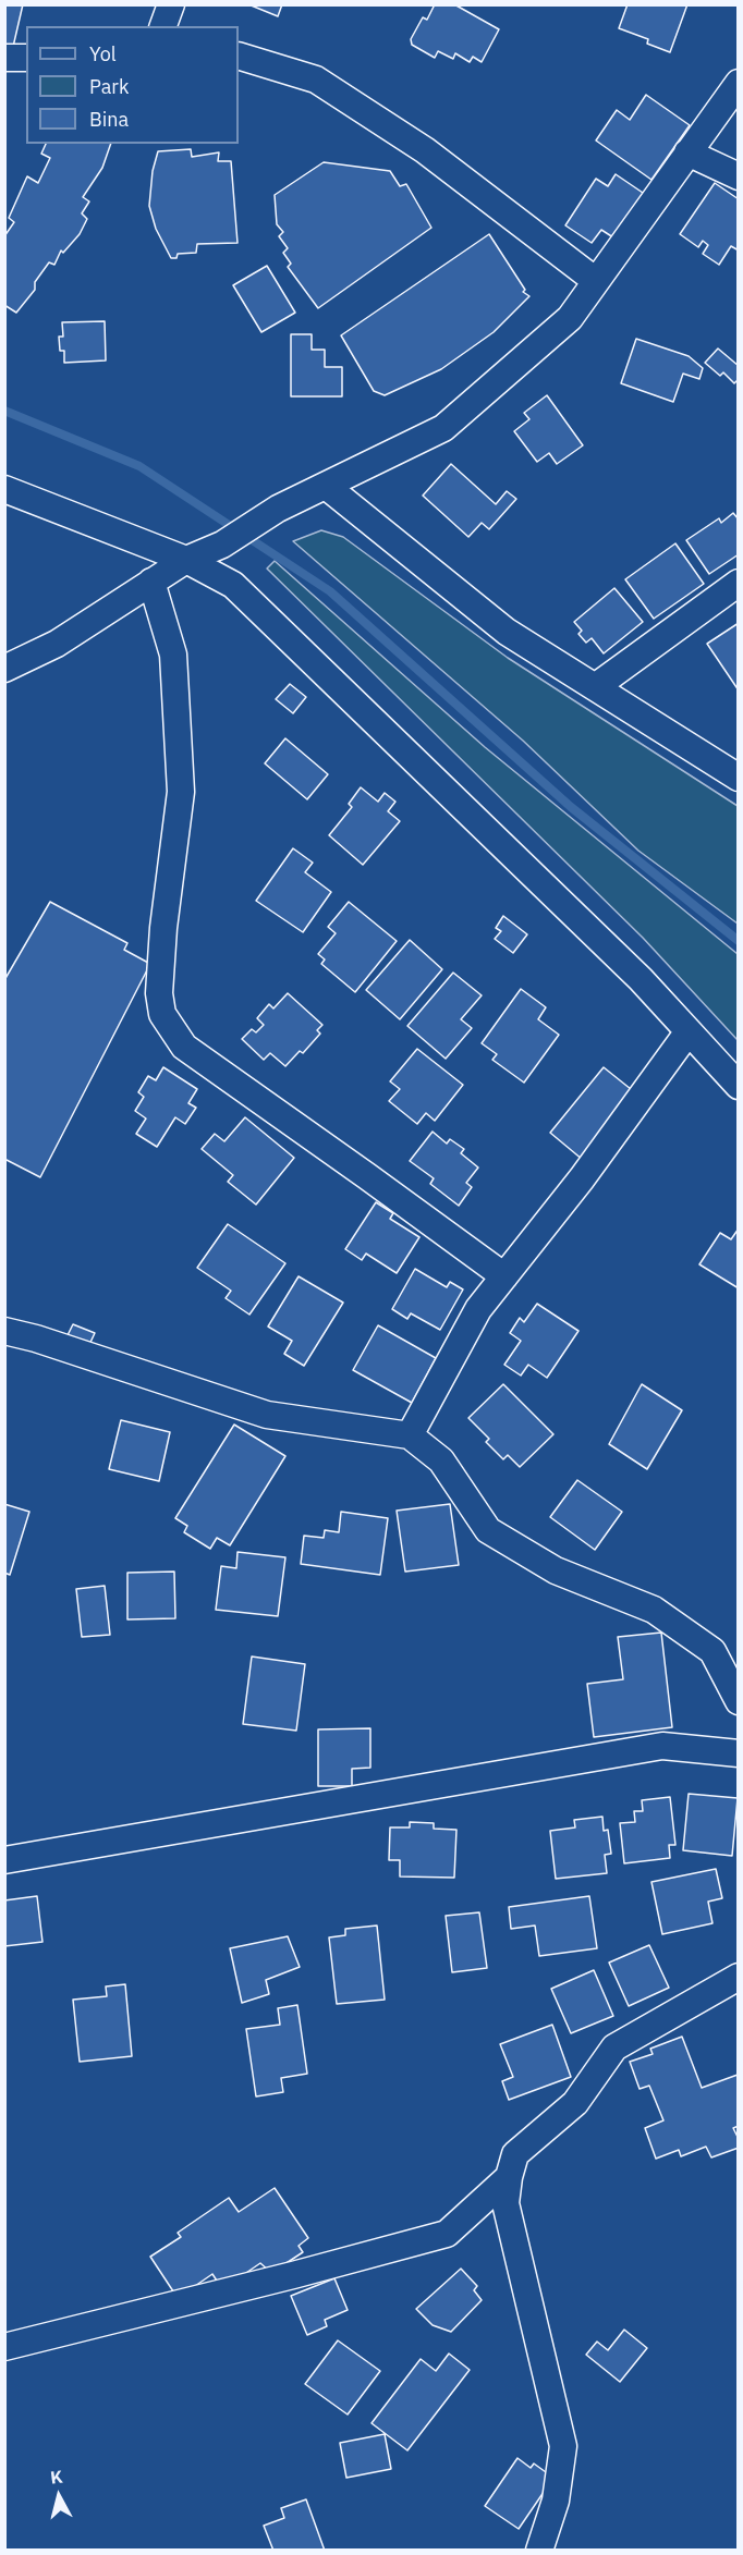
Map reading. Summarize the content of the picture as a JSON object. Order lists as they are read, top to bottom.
{
  "legend": ["Yol", "Park", "Bina"],
  "north": "top"
}
